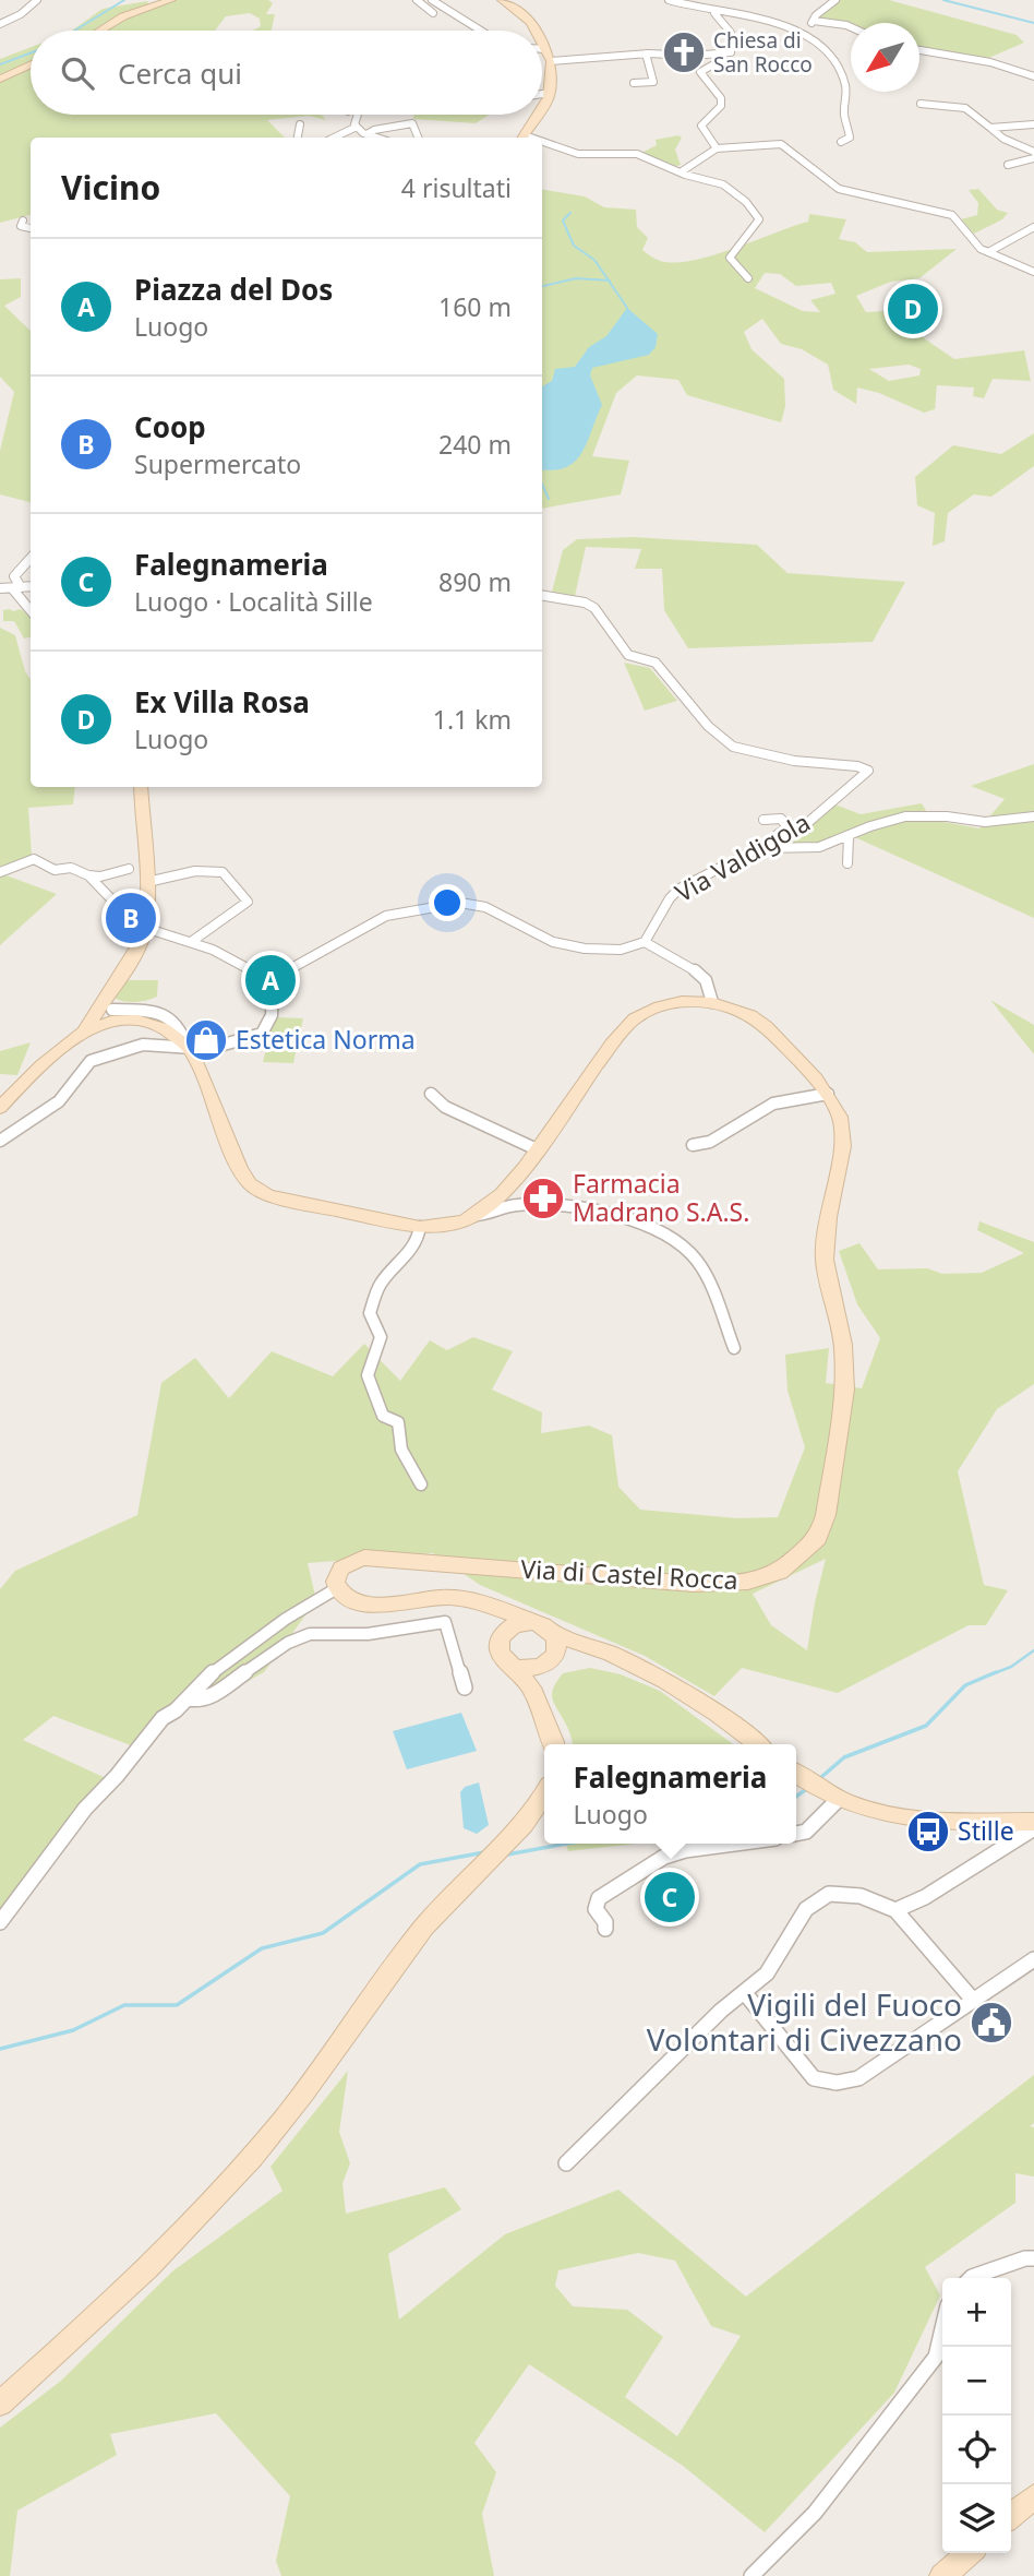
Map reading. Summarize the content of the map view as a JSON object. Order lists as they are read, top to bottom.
{
  "streets": {
    "main road": ["Via di Castel Rocca"],
    "street": ["Via Valdigola"]
  },
  "places": {
    "church": ["Chiesa di San Rocco"],
    "shop": ["Estetica Norma"],
    "pharmacy": ["Farmacia Madrano S.A.S."],
    "bus stop": ["Stille"],
    "public building": ["Vigili del Fuoco Volontari di Civezzano"]
  },
  "north": "bottom left",
  "page": {
    "search": "Cerca qui",
    "heading": ["Vicino", "4 risultati"],
    "list": [
      {
        "mark": "A",
        "name": "Piazza del Dos",
        "note": "Luogo",
        "value": "160 m"
      },
      {
        "mark": "B",
        "name": "Coop",
        "note": "Supermercato",
        "value": "240 m"
      },
      {
        "mark": "C",
        "name": "Falegnameria",
        "note": "Luogo · Località Sille",
        "value": "890 m"
      },
      {
        "mark": "D",
        "name": "Ex Villa Rosa",
        "note": "Luogo",
        "value": "1.1 km"
      }
    ],
    "pins": [
      "D",
      "B",
      "A",
      "C"
    ],
    "popup": ["Falegnameria", "Luogo"],
    "map_buttons": ["+", "−"]
  }
}
